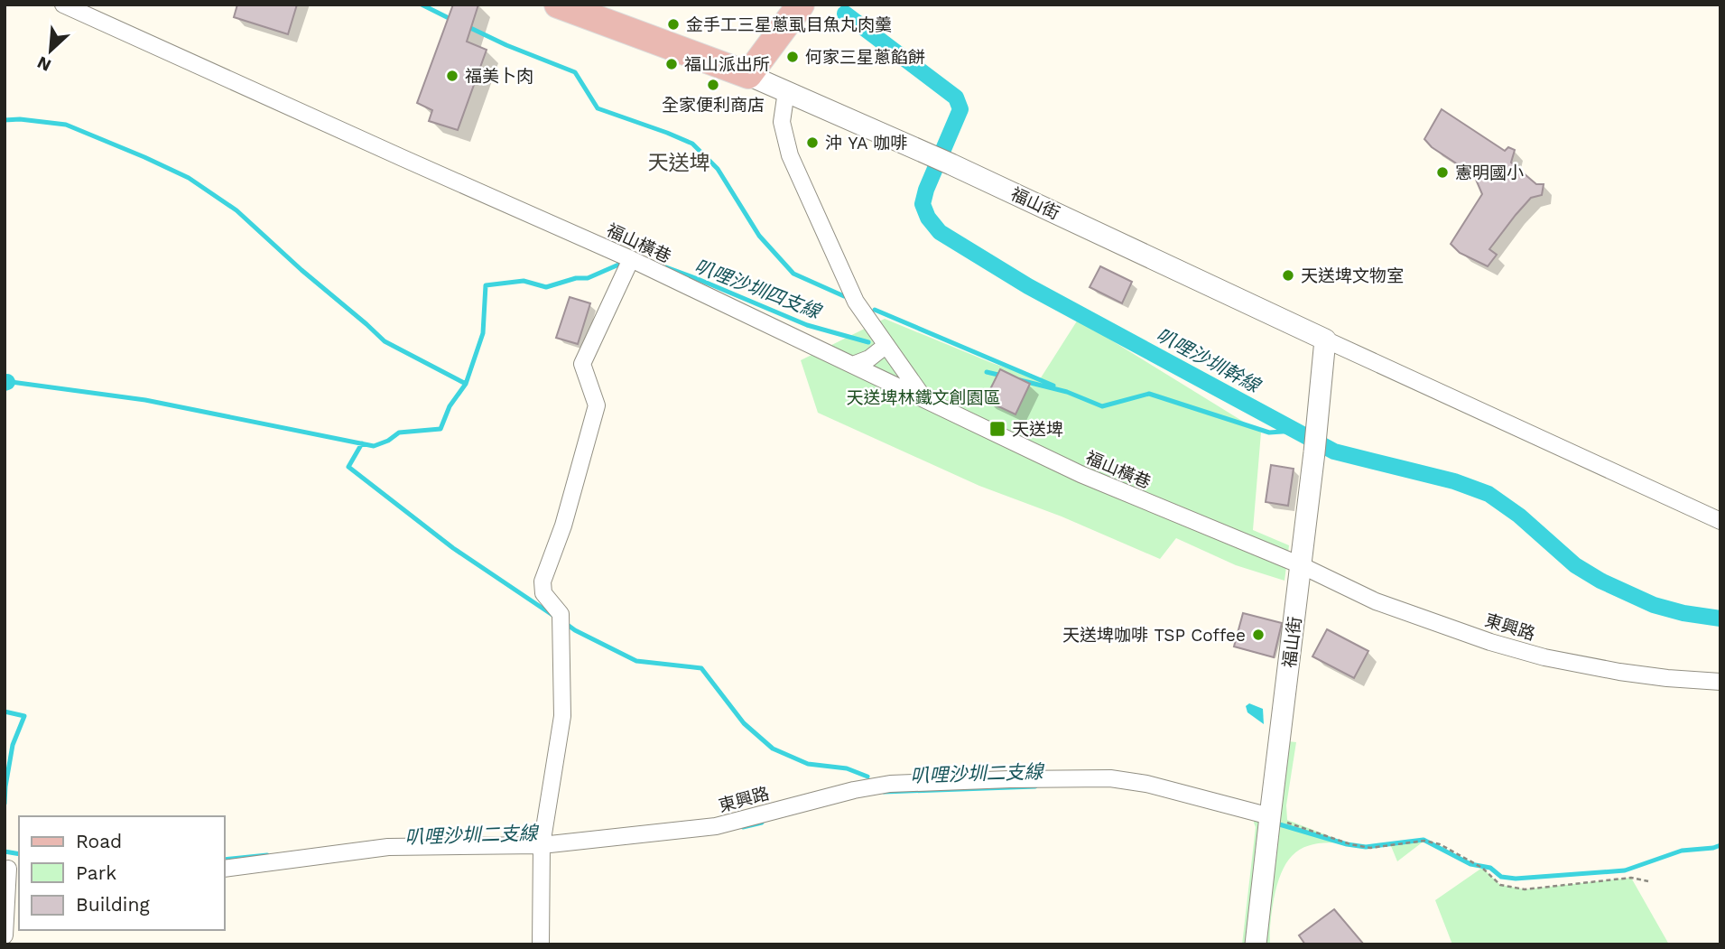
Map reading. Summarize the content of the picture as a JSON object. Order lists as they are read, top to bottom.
{
  "streets": {
    "street": ["福山街", "福山橫巷", "東興路"]
  },
  "crossings": [
    ["福山街", "福山橫巷"],
    ["福山街", "東興路"],
    ["福山橫巷", "東興路"]
  ],
  "districts": ["天送埤"],
  "water": ["叭哩沙圳四支線", "叭哩沙圳幹線", "叭哩沙圳二支線"],
  "parks": ["天送埤林鐵文創園區"],
  "places": {
    "other": [
      "金手工三星蔥虱目魚丸肉羹",
      "何家三星蔥餡餅",
      "福山派出所",
      "福美卜肉",
      "全家便利商店",
      "沖 YA 咖啡",
      "憲明國小",
      "天送埤文物室",
      "天送埤咖啡 TSP Coffee"
    ],
    "transit": ["天送埤"]
  },
  "legend": ["Road", "Park", "Building"],
  "north": "bottom left"
}
